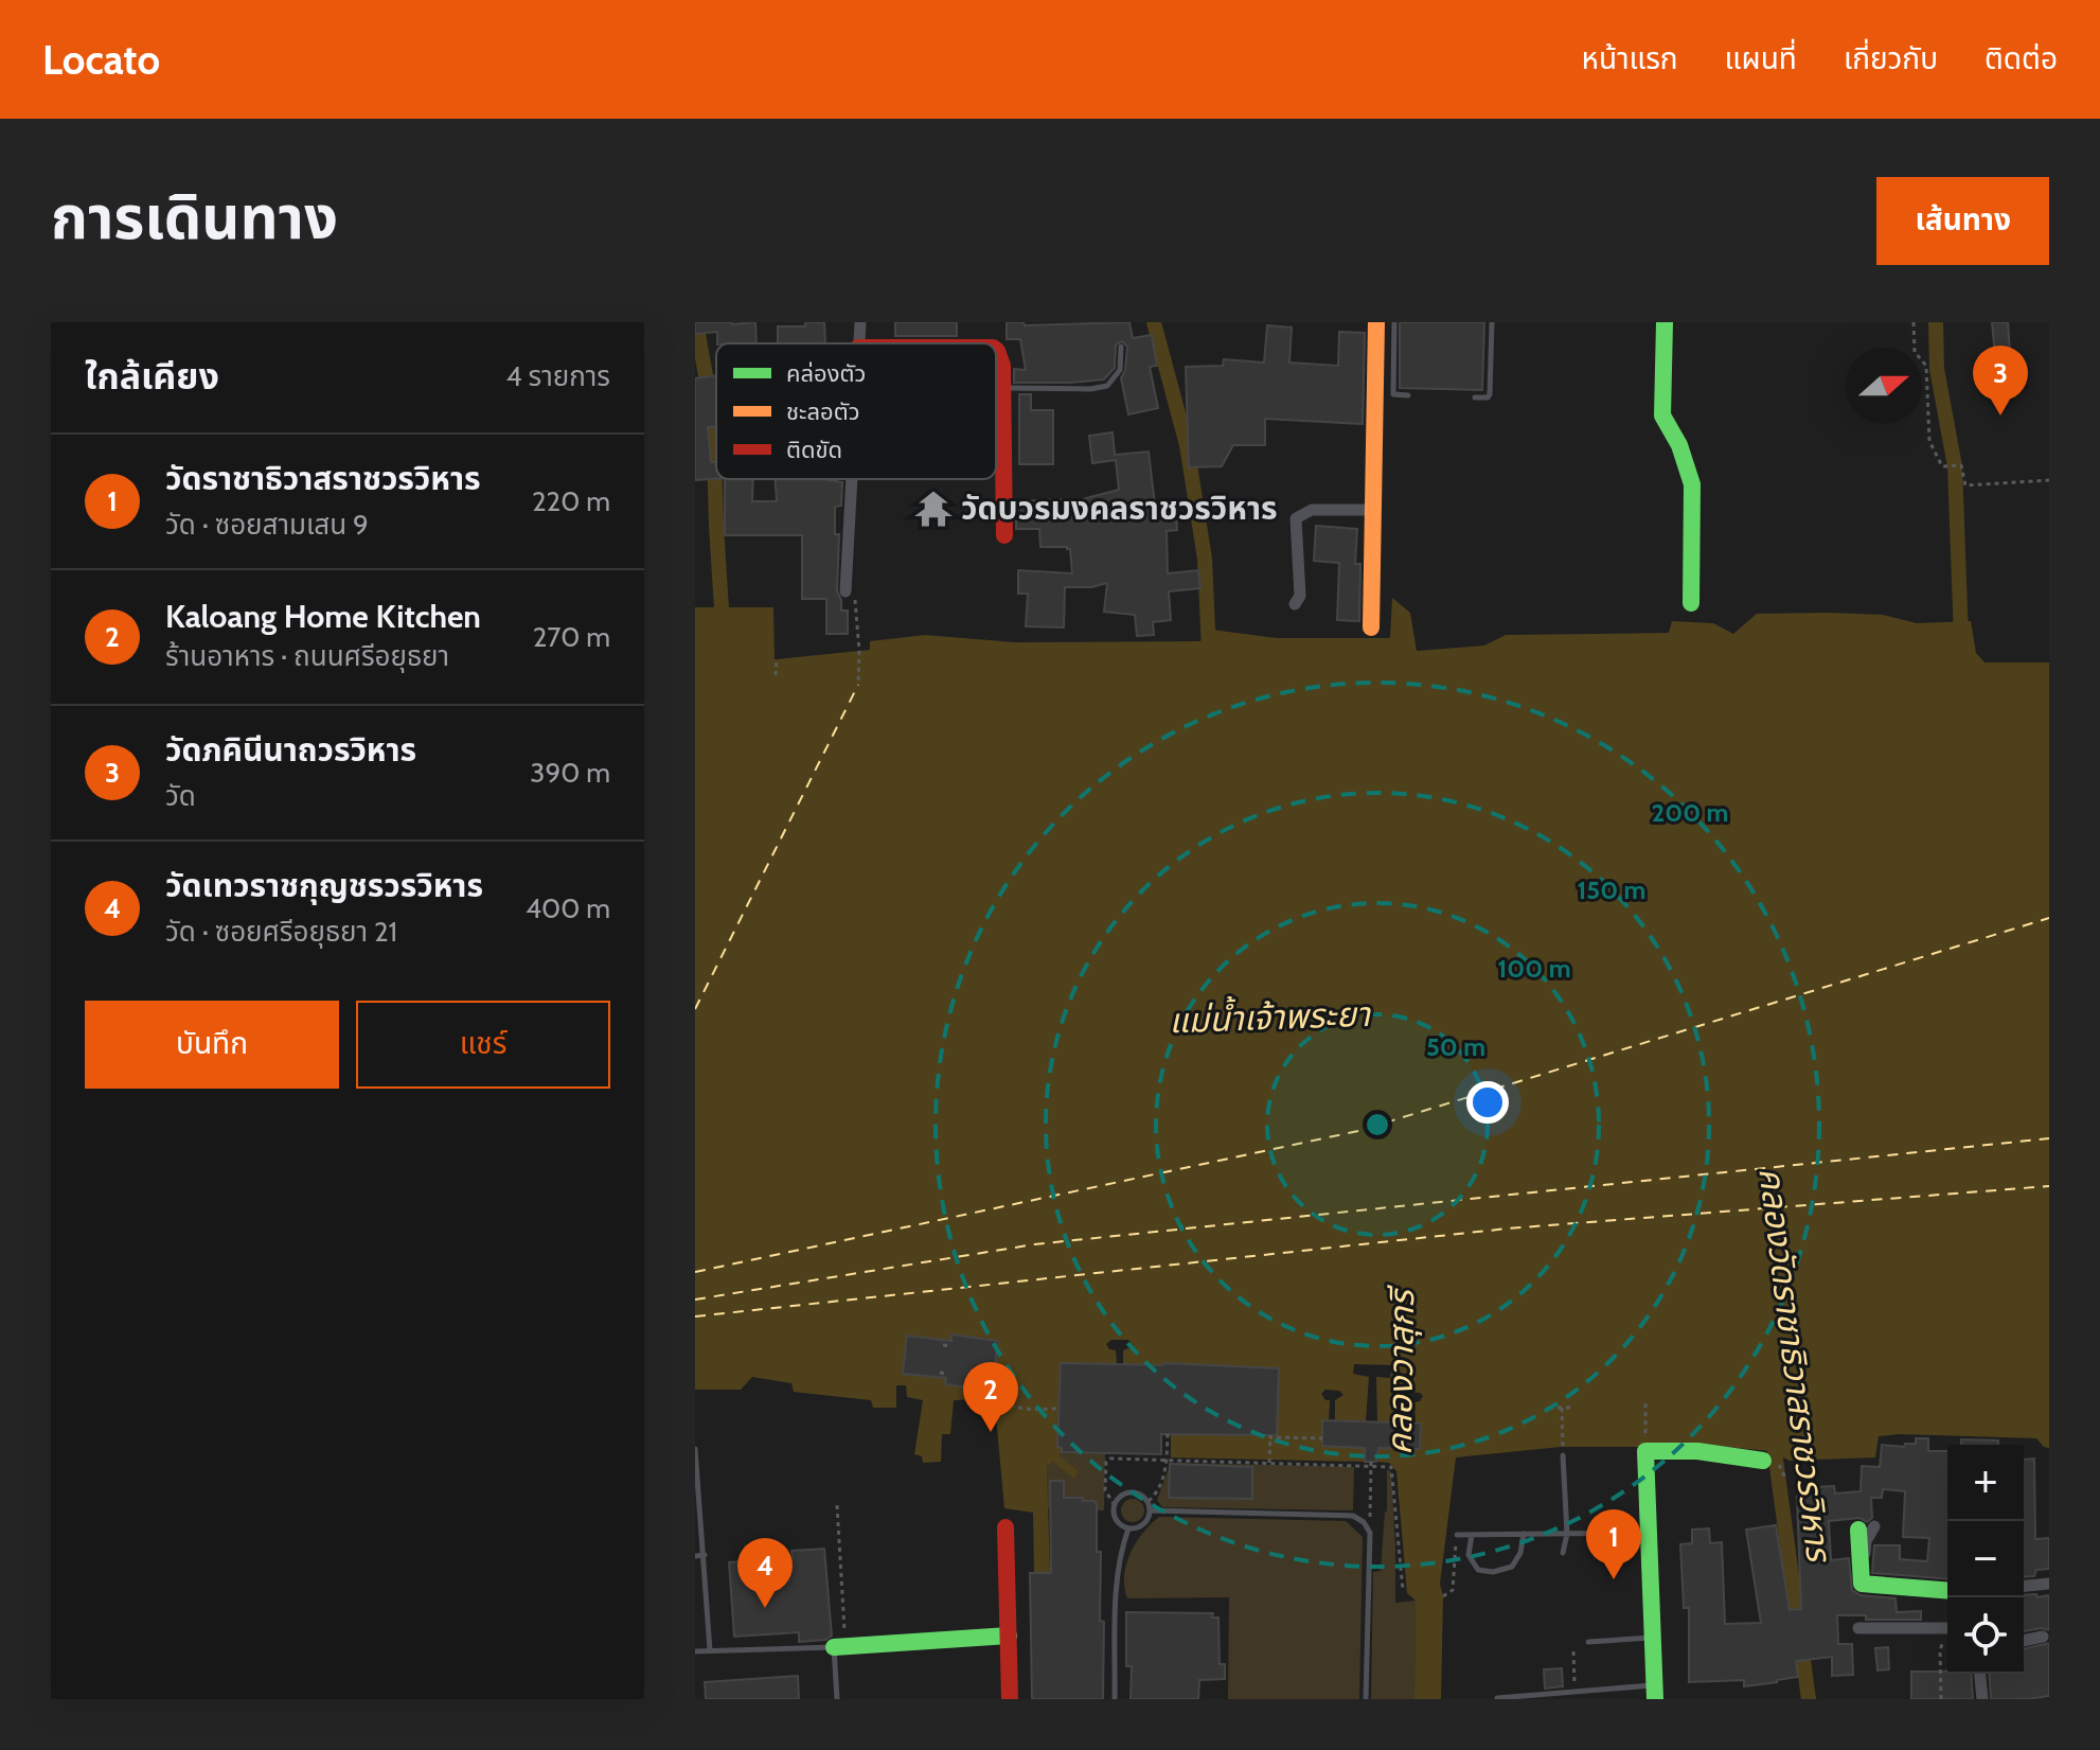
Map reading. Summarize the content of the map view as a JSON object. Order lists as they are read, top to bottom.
{
  "water": ["แม่น้ำเจ้าพระยา", "คลองวัดราชาธิวาสราชวรวิหาร", "คลองวาสุกรี"],
  "places": {
    "temple": ["วัดบวรมงคลราชวรวิหาร"]
  },
  "legend": ["คล่องตัว", "ชะลอตัว", "ติดขัด"],
  "north": "right",
  "page": {
    "header": "Locato",
    "nav": [
      "หน้าแรก",
      "แผนที่",
      "เกี่ยวกับ",
      "ติดต่อ"
    ],
    "title": "การเดินทาง",
    "buttons": [
      "เส้นทาง",
      ["บันทึก", "แชร์"]
    ],
    "heading": ["ใกล้เคียง", "4 รายการ"],
    "pins": [
      "3",
      "2",
      "1",
      "4"
    ],
    "list": [
      {
        "mark": "1",
        "name": "วัดราชาธิวาสราชวรวิหาร",
        "note": "วัด · ซอยสามเสน 9",
        "value": "220 m"
      },
      {
        "mark": "2",
        "name": "Kaloang Home Kitchen",
        "note": "ร้านอาหาร · ถนนศรีอยุธยา",
        "value": "270 m"
      },
      {
        "mark": "3",
        "name": "วัดภคินีนาถวรวิหาร",
        "note": "วัด",
        "value": "390 m"
      },
      {
        "mark": "4",
        "name": "วัดเทวราชกุญชรวรวิหาร",
        "note": "วัด · ซอยศรีอยุธยา 21",
        "value": "400 m"
      }
    ],
    "map_buttons": ["+", "−"]
  },
  "rings": [
    "200 m",
    "150 m",
    "100 m",
    "50 m"
  ]
}
